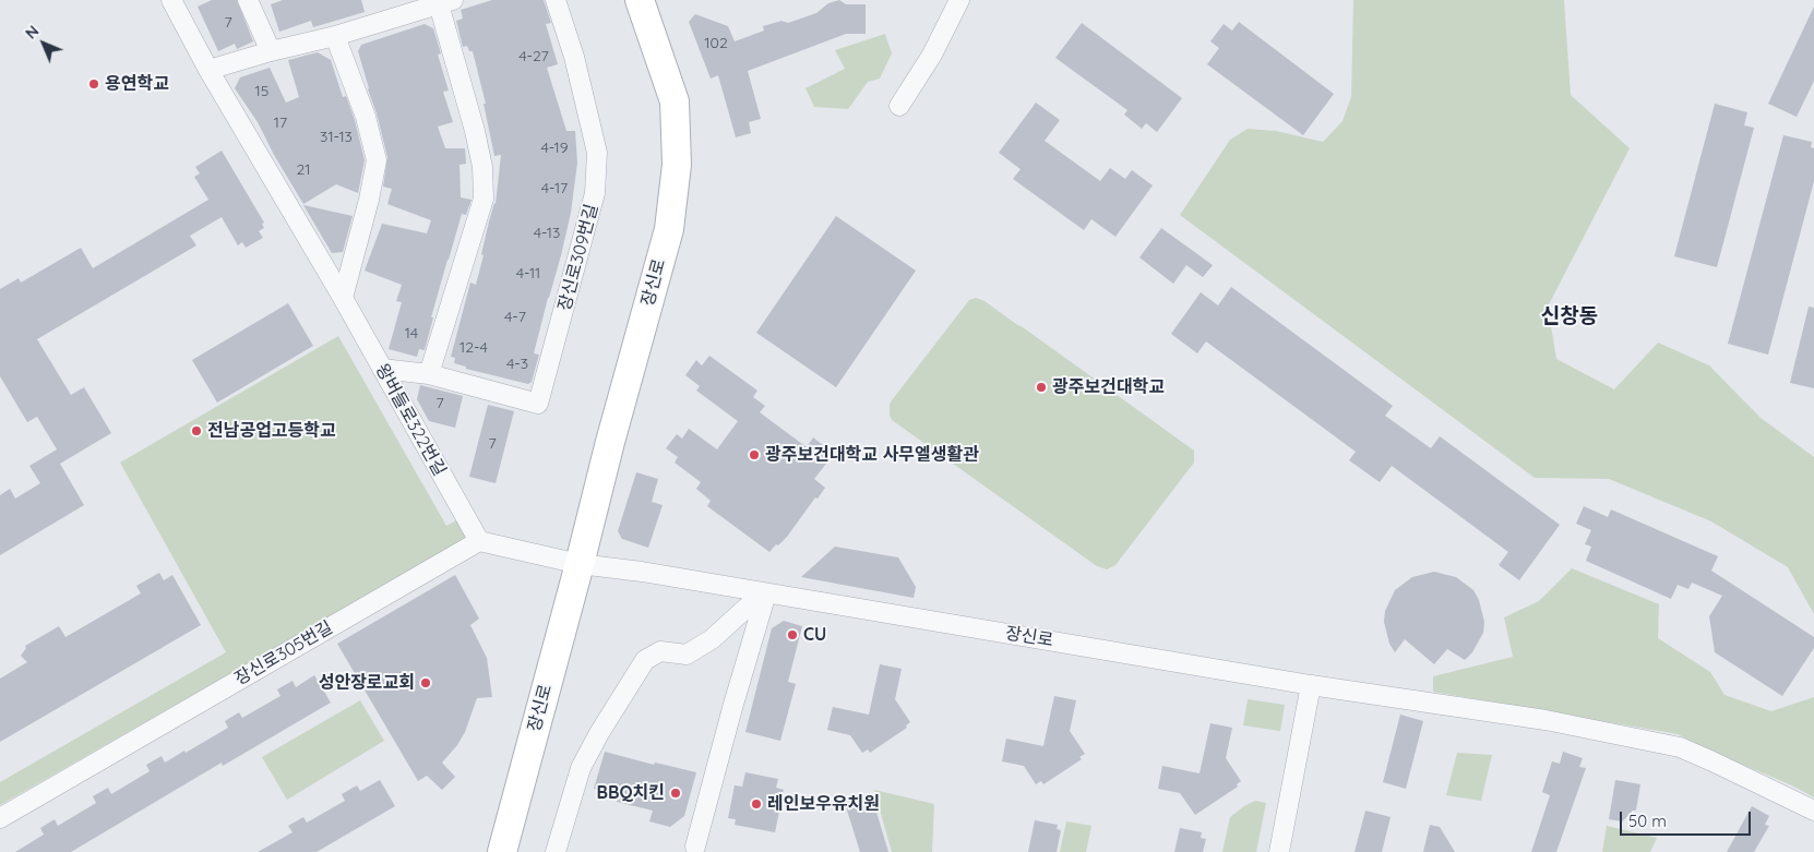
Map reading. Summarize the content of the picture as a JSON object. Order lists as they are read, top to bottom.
{
  "streets": {
    "main road": ["장신로"],
    "street": ["장신로309번길", "왕버들로322번길", "장신로305번길"]
  },
  "crossings": [
    ["장신로309번길", "왕버들로322번길"],
    ["왕버들로322번길", "장신로305번길"]
  ],
  "districts": ["신창동"],
  "places": [
    "용연학교",
    "광주보건대학교",
    "전남공업고등학교",
    "광주보건대학교 사무엘생활관",
    "CU",
    "성안장로교회",
    "BBQ치킨",
    "레인보우유치원"
  ],
  "house_numbers": [
    "7",
    "102",
    "4-27",
    "15",
    "17",
    "31-13",
    "4-19",
    "21",
    "4-17",
    "4-13",
    "4-11",
    "4-7",
    "14",
    "12-4",
    "4-3",
    "7",
    "7"
  ],
  "scale_bar": "50 m",
  "north": "top left"
}
